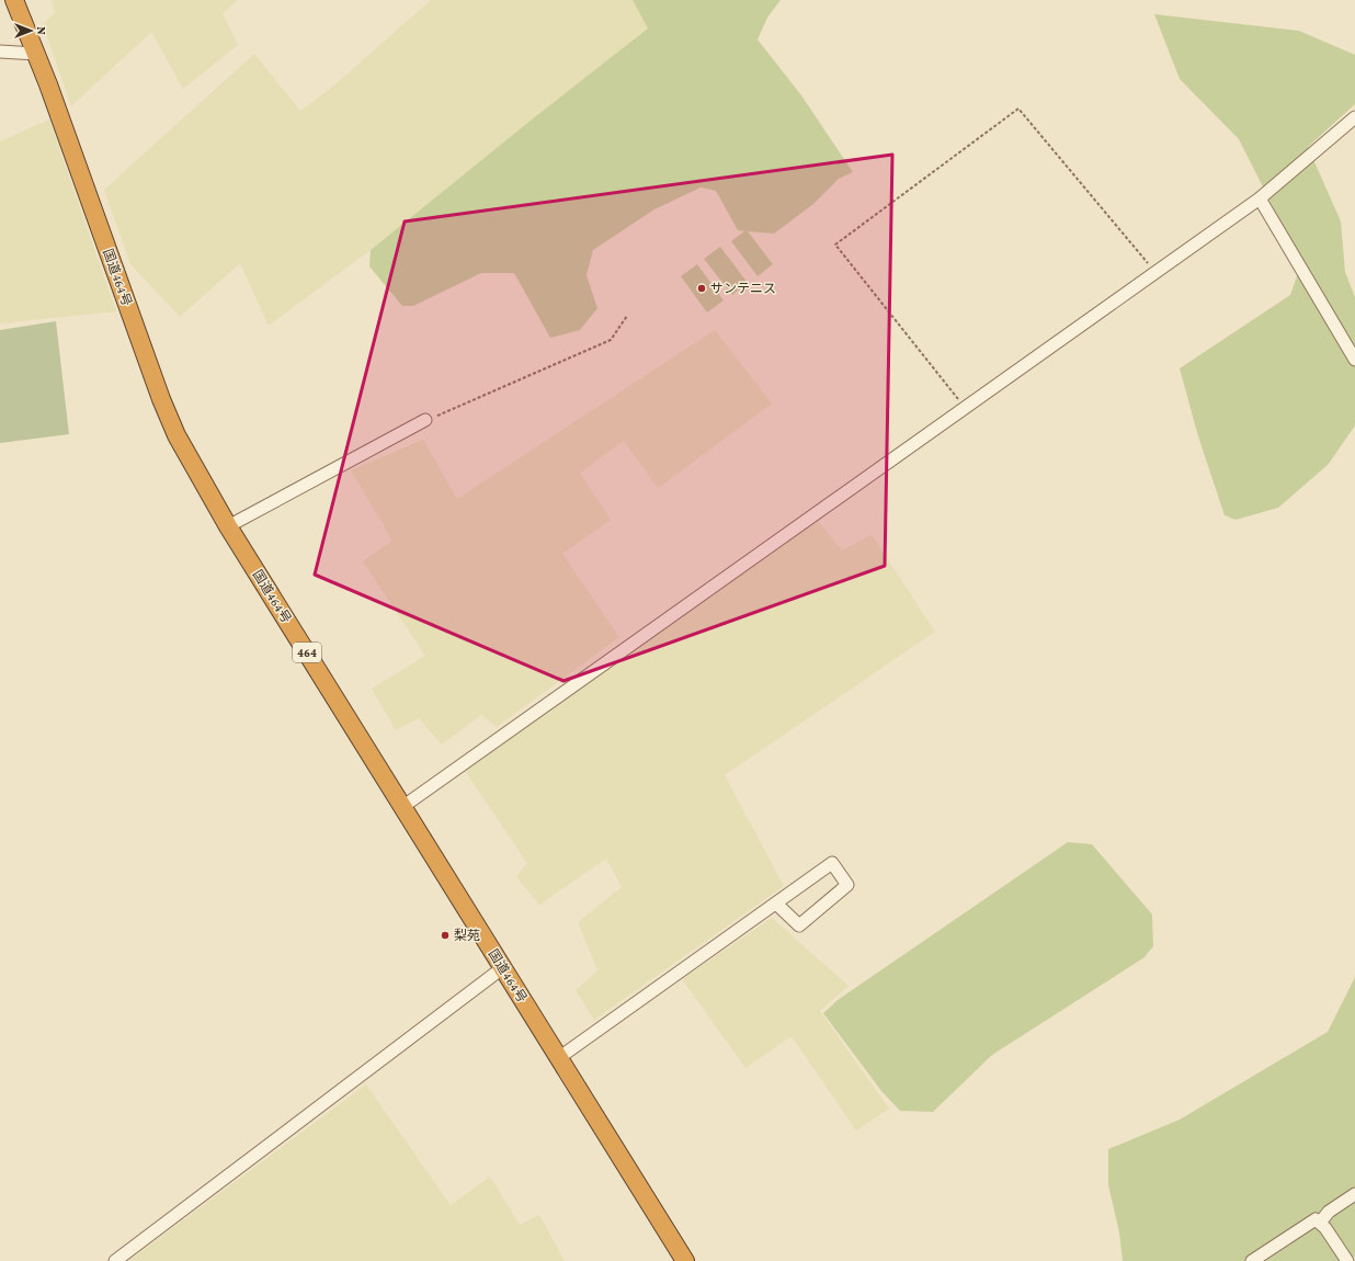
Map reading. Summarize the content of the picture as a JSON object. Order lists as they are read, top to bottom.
{
  "streets": {
    "highway": ["国道464号", "464"]
  },
  "places": ["サンテニス", "梨苑"],
  "north": "right"
}
